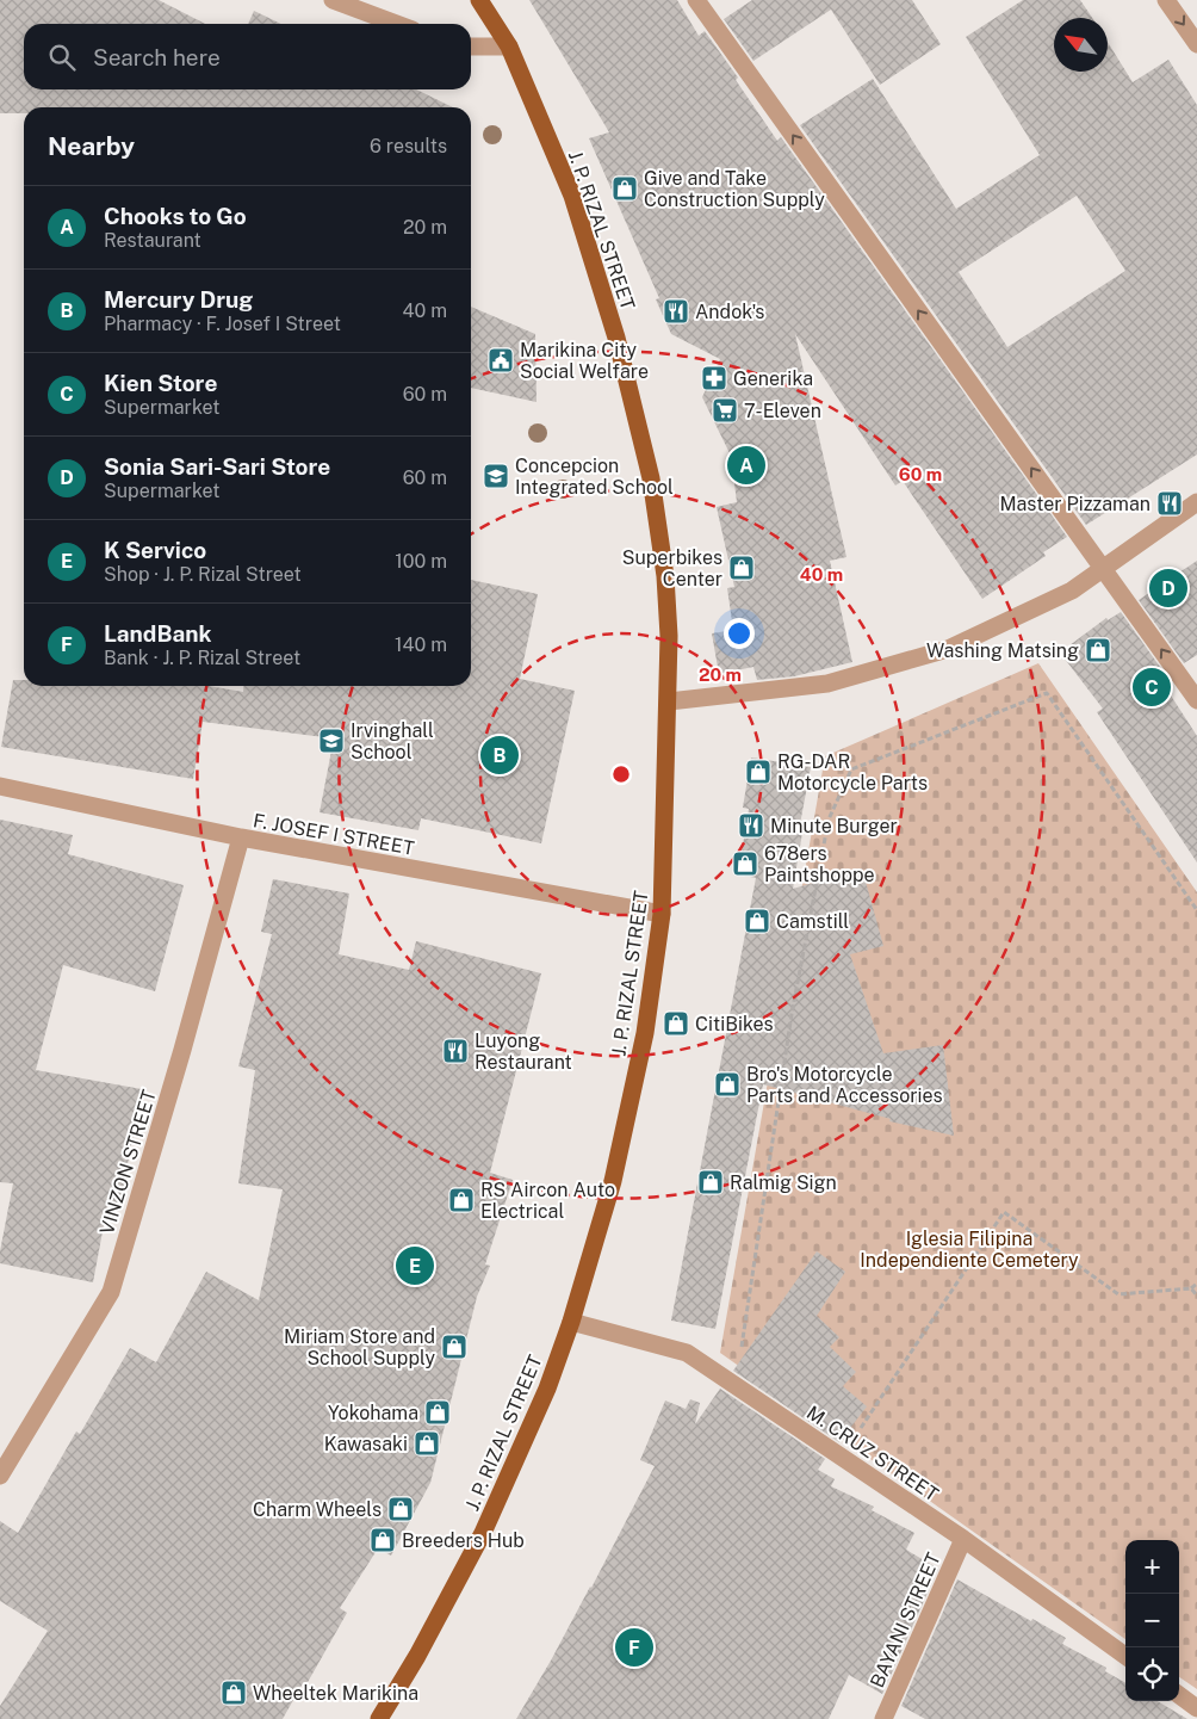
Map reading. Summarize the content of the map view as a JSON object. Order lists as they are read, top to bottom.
{
  "streets": {
    "main road": ["J. P. RIZAL STREET"],
    "street": [
      "F. JOSEF I STREET",
      "VINZON STREET",
      "M. CRUZ STREET",
      "BAYANI STREET"
    ]
  },
  "crossings": [
    ["J. P. RIZAL STREET", "F. JOSEF I STREET"],
    ["J. P. RIZAL STREET", "M. CRUZ STREET"],
    ["F. JOSEF I STREET", "VINZON STREET"],
    ["M. CRUZ STREET", "BAYANI STREET"]
  ],
  "parks": ["Iglesia Filipina Independiente Cemetery"],
  "places": {
    "shop": [
      "Give and Take Construction Supply",
      "Superbikes Center",
      "Washing Matsing",
      "RG-DAR Motorcycle Parts",
      "678ers Paintshoppe",
      "Camstill",
      "CitiBikes",
      "Bro's Motorcycle Parts and Accessories",
      "Ralmig Sign",
      "RS Aircon Auto Electrical",
      "Miriam Store and School Supply",
      "Yokohama",
      "Kawasaki",
      "Charm Wheels",
      "Breeders Hub",
      "Wheeltek Marikina"
    ],
    "restaurant": [
      "Andok's",
      "Master Pizzaman",
      "Minute Burger",
      "Luyong Restaurant"
    ],
    "public building": ["Marikina City Social Welfare"],
    "pharmacy": ["Generika"],
    "supermarket": ["7-Eleven"],
    "school or university": ["Concepcion Integrated School", "Irvinghall School"]
  },
  "north": "top left",
  "page": {
    "search": "Search here",
    "heading": ["Nearby", "6 results"],
    "list": [
      {
        "mark": "A",
        "name": "Chooks to Go",
        "note": "Restaurant",
        "value": "20 m"
      },
      {
        "mark": "B",
        "name": "Mercury Drug",
        "note": "Pharmacy · F. Josef I Street",
        "value": "40 m"
      },
      {
        "mark": "C",
        "name": "Kien Store",
        "note": "Supermarket",
        "value": "60 m"
      },
      {
        "mark": "D",
        "name": "Sonia Sari-Sari Store",
        "note": "Supermarket",
        "value": "60 m"
      },
      {
        "mark": "E",
        "name": "K Servico",
        "note": "Shop · J. P. Rizal Street",
        "value": "100 m"
      },
      {
        "mark": "F",
        "name": "LandBank",
        "note": "Bank · J. P. Rizal Street",
        "value": "140 m"
      }
    ],
    "pins": [
      "A",
      "D",
      "C",
      "B",
      "E",
      "F"
    ],
    "map_buttons": ["+", "−"]
  },
  "rings": ["60 m", "40 m", "20 m"]
}
